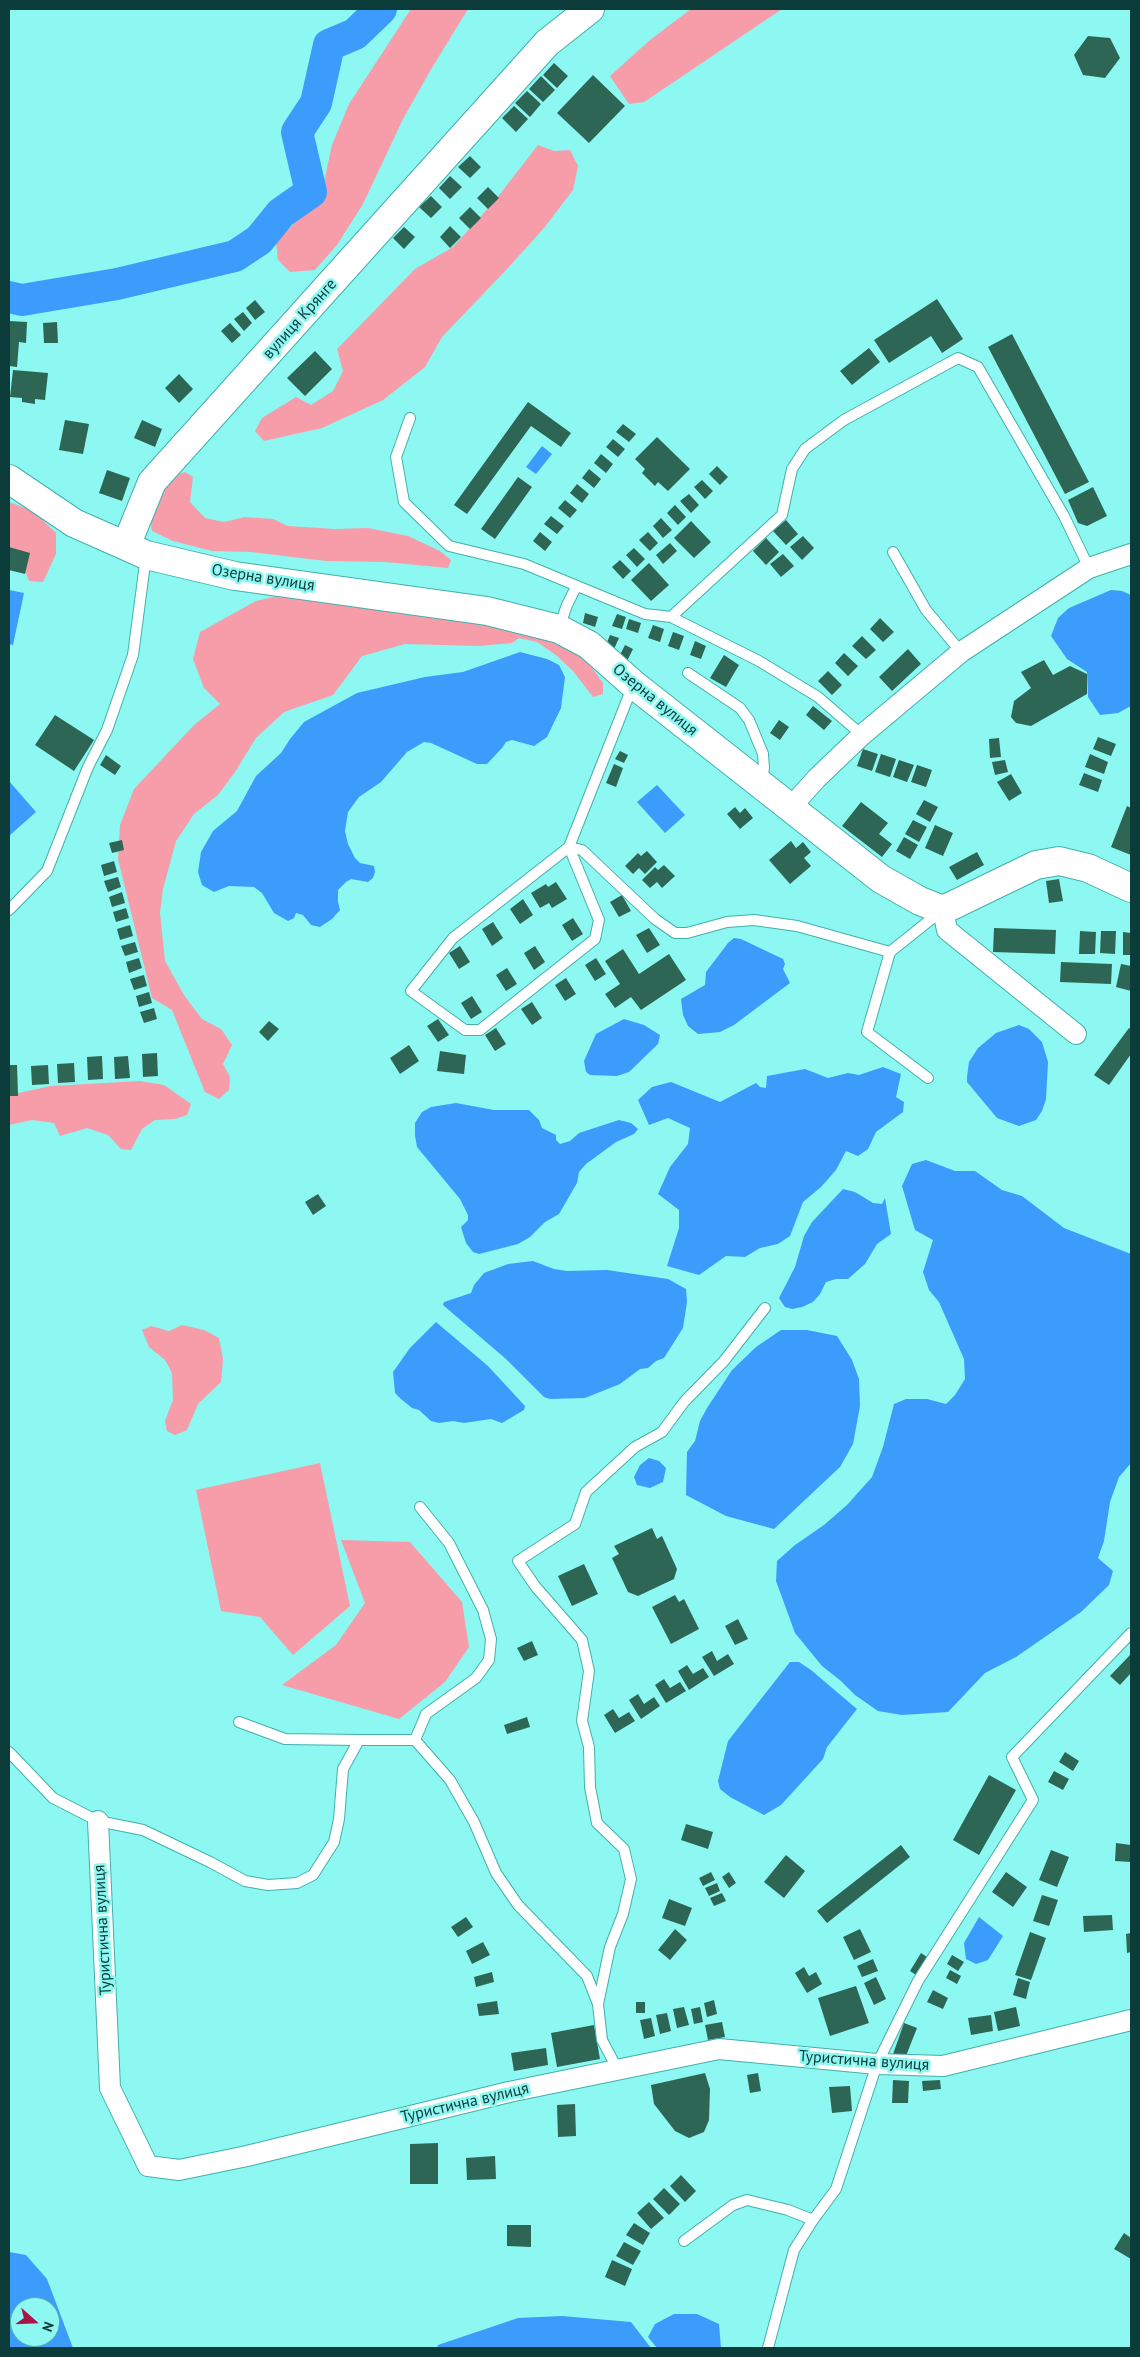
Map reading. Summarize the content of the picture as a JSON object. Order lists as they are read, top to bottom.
{
  "streets": {
    "street": ["вулиця Крянге", "Озерна вулиця", "Туристична вулиця"]
  },
  "crossings": [
    ["вулиця Крянге", "Озерна вулиця"]
  ],
  "north": "right"
}
